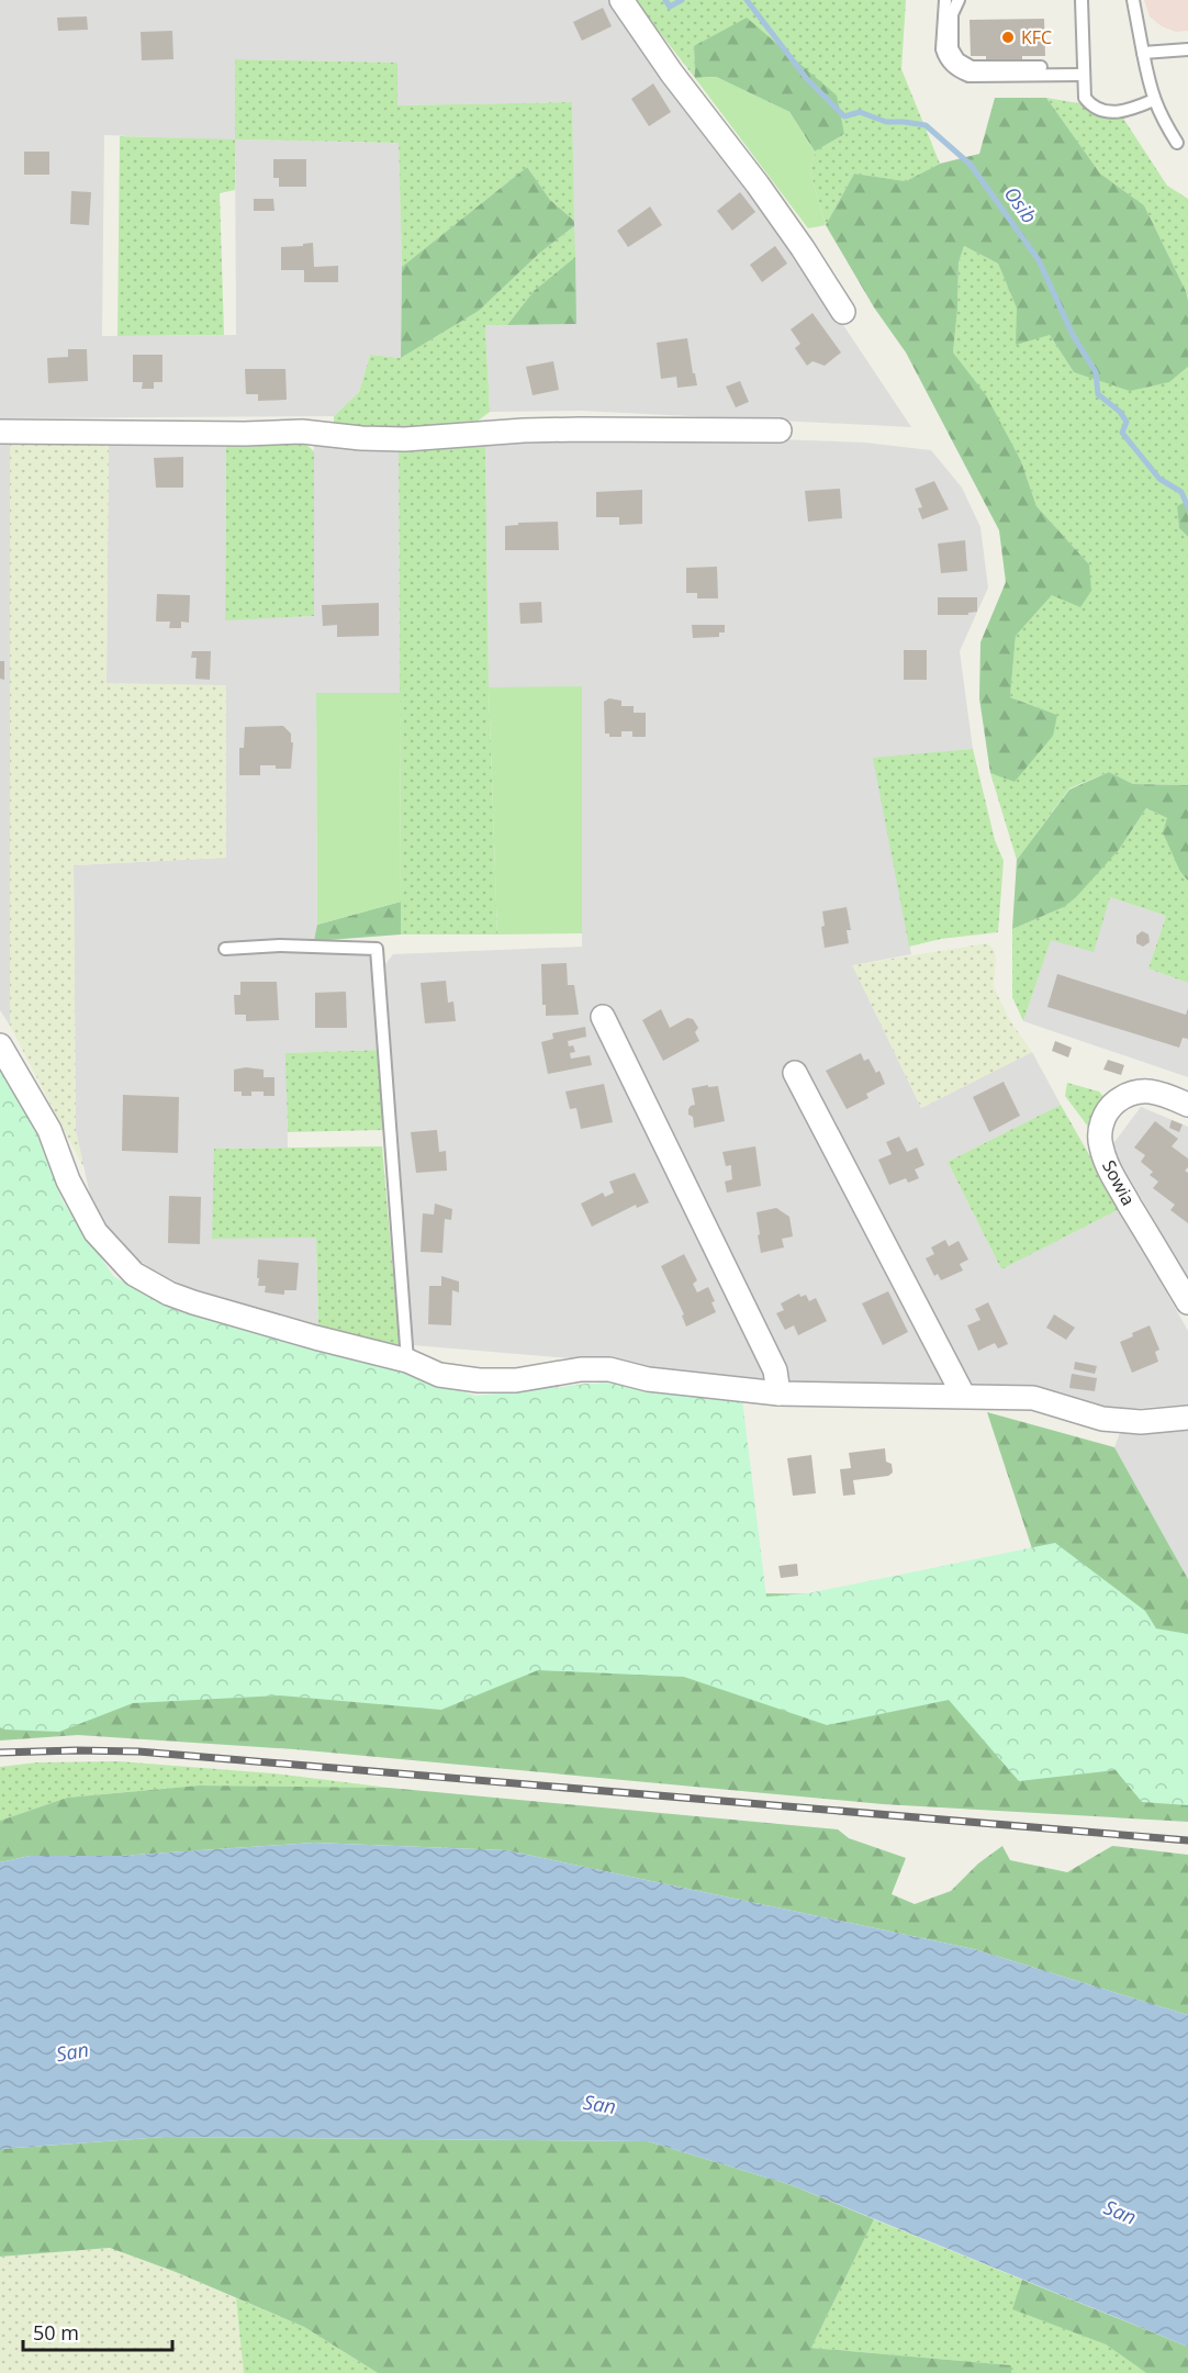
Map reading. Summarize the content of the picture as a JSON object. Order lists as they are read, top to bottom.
{
  "streets": {
    "street": ["Sowia"]
  },
  "water": ["Osib", "San"],
  "places": ["KFC"],
  "scale_bar": "50 m"
}
